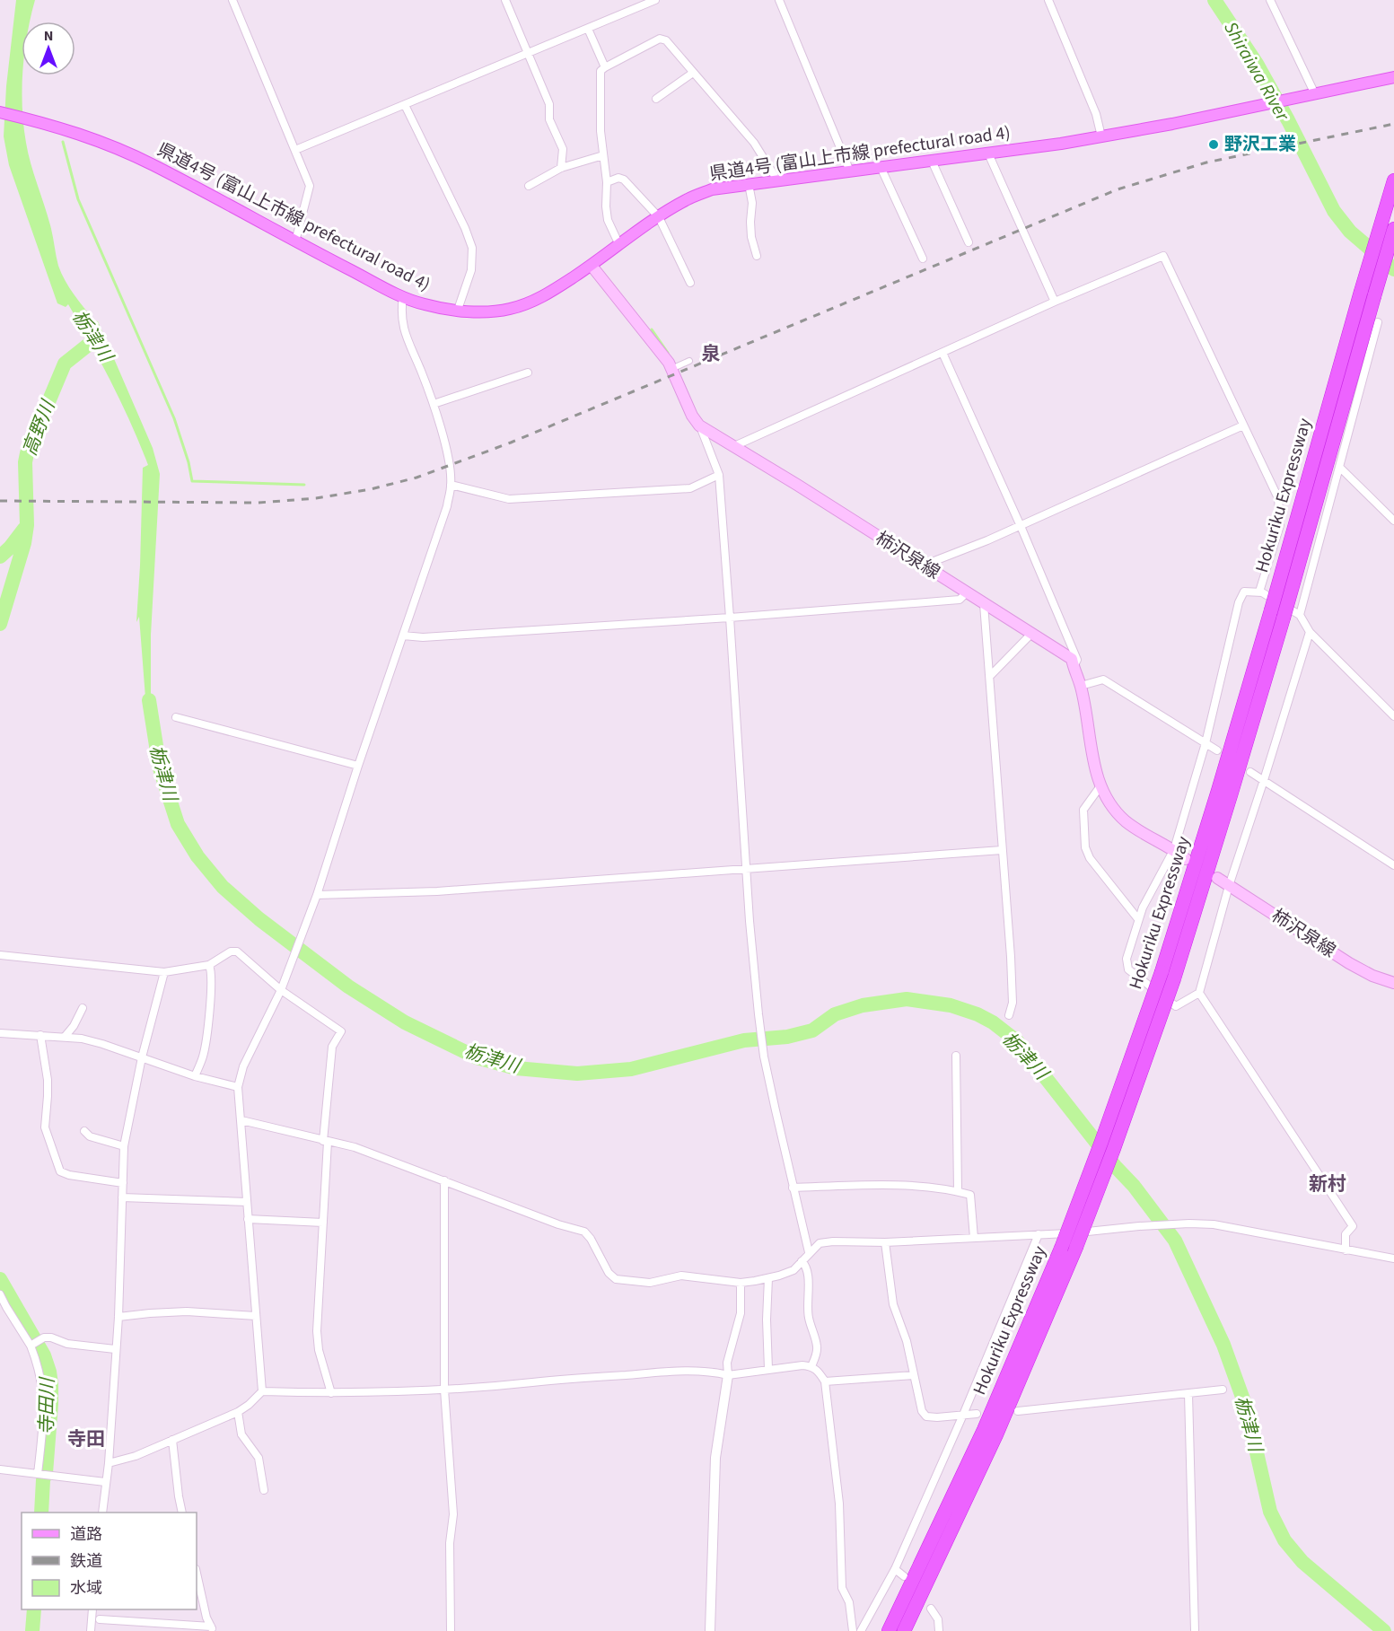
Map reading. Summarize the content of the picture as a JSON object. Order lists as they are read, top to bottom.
{
  "streets": {
    "highway": ["Hokuriku Expressway"],
    "main road": ["県道4号 (富山上市線 prefectural road 4)", "柿沢泉線"]
  },
  "districts": ["泉", "新村", "寺田"],
  "water": [
    "Shiraiwa River",
    "栃津川",
    "高野川",
    "寺田川"
  ],
  "places": ["野沢工業"],
  "legend": ["道路", "鉄道", "水域"],
  "north": "top"
}
